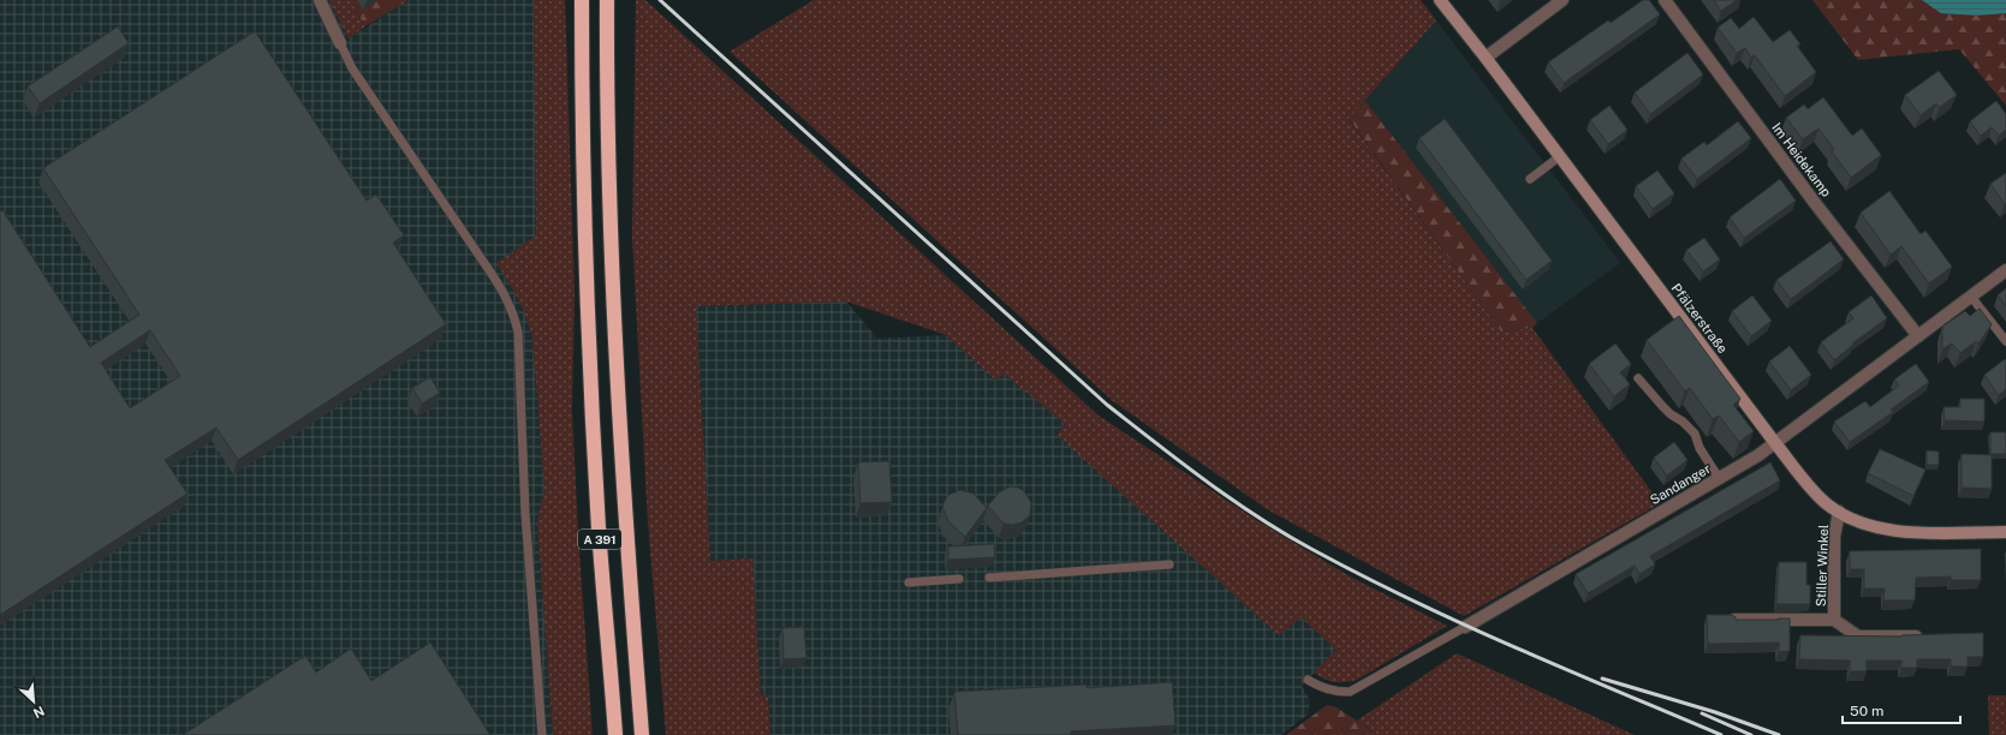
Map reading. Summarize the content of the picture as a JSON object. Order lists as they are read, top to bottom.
{
  "streets": {
    "highway": ["A 391"],
    "street": [
      "Im Heidekamp",
      "Pfälzerstraße",
      "Sandanger",
      "Stiller Winkel"
    ]
  },
  "crossings": [
    ["Im Heidekamp", "Sandanger"],
    ["Pfälzerstraße", "Sandanger"],
    ["Pfälzerstraße", "Stiller Winkel"]
  ],
  "scale_bar": "50 m",
  "north": "bottom right"
}
